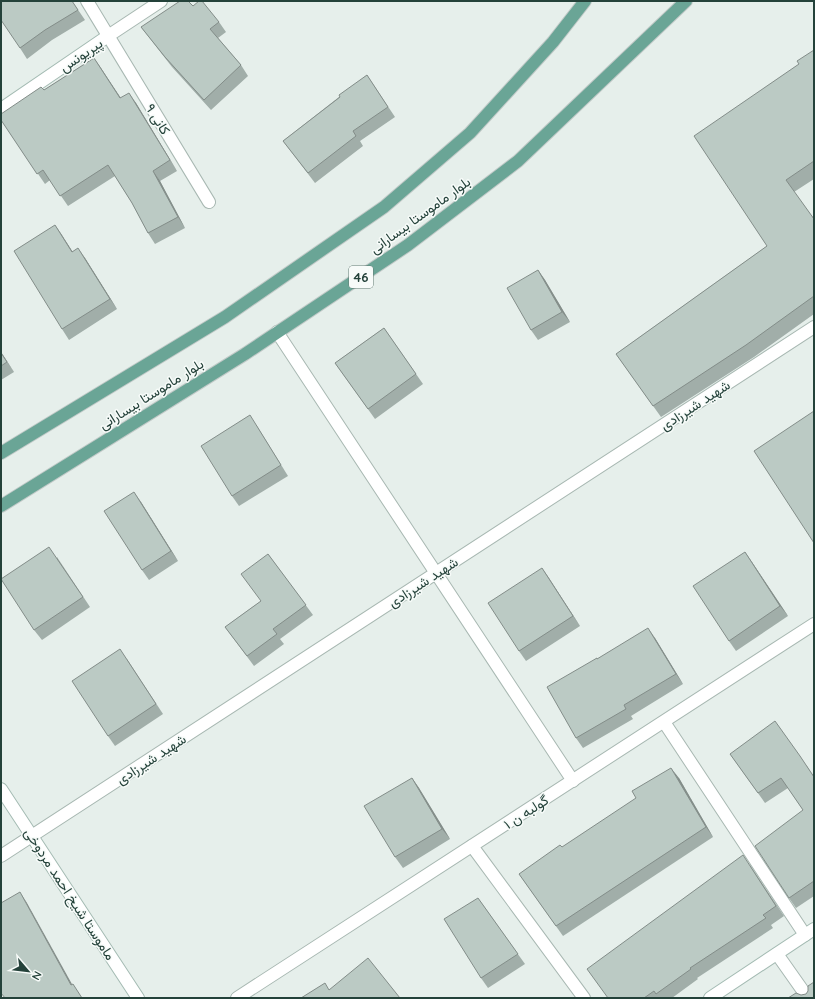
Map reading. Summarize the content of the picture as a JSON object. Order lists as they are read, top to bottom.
{
  "streets": {
    "main road": ["بلوار ماموستا بیسارانی", "46"],
    "street": [
      "پیریونس",
      "کانی ۹",
      "شهید شیرزادی",
      "گولبه ن ۱",
      "ماموستا شیخ احمد مردوخی"
    ]
  },
  "crossings": [
    ["پیریونس", "کانی ۹"],
    ["شهید شیرزادی", "ماموستا شیخ احمد مردوخی"]
  ],
  "north": "bottom right"
}
